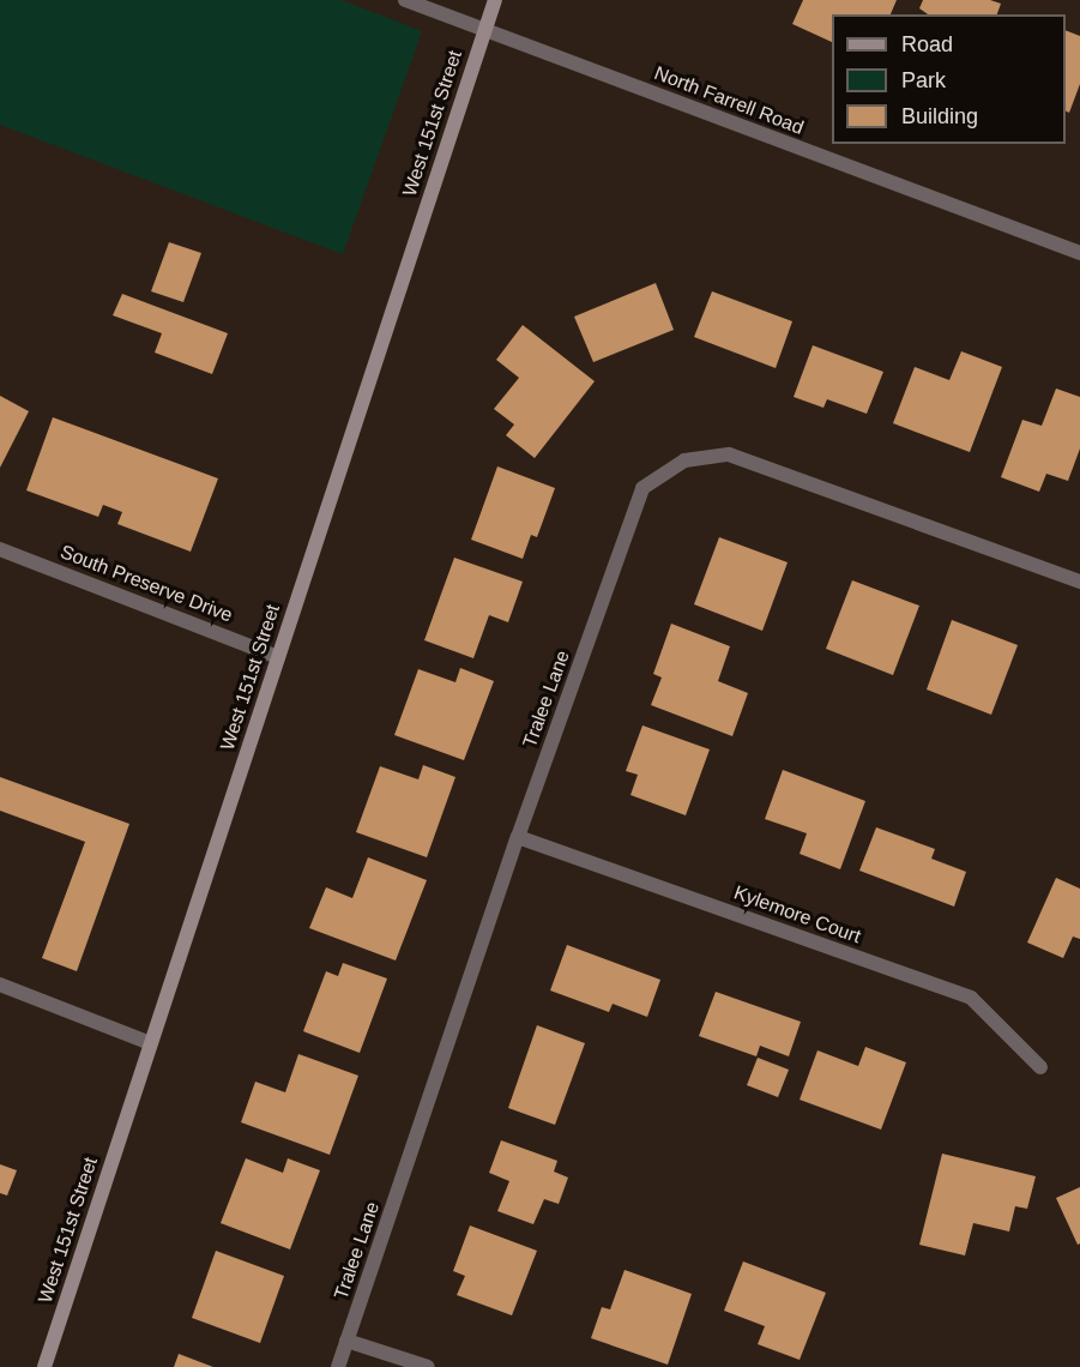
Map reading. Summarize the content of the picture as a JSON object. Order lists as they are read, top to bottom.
{
  "streets": {
    "street": [
      "North Farrell Road",
      "West 151st Street",
      "South Preserve Drive",
      "Tralee Lane",
      "Kylemore Court"
    ]
  },
  "crossings": [
    ["North Farrell Road", "West 151st Street"],
    ["West 151st Street", "South Preserve Drive"],
    ["Tralee Lane", "Kylemore Court"]
  ],
  "legend": ["Road", "Park", "Building"]
}
